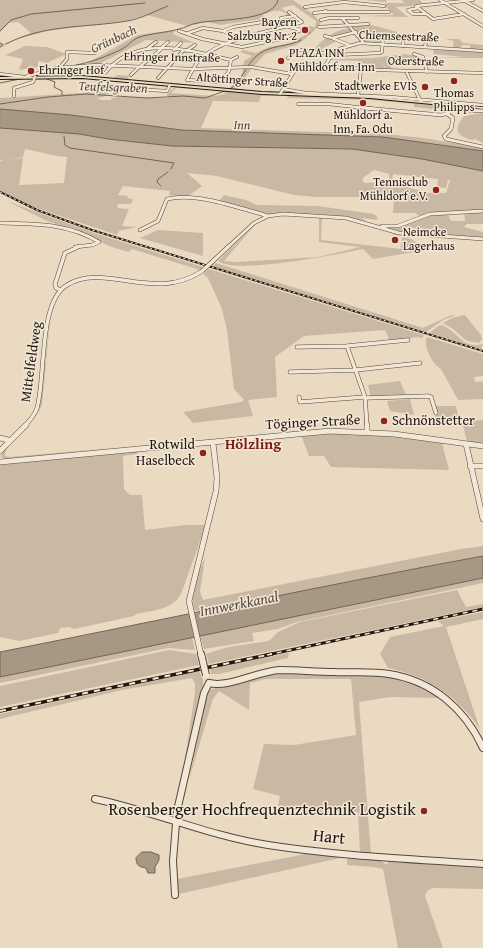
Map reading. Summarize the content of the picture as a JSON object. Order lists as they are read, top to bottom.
{
  "streets": {
    "main road": ["Altöttinger Straße"],
    "street": [
      "Chiemseestraße",
      "Ehringer Innstraße",
      "Oderstraße",
      "Mittelfeldweg",
      "Töginger Straße",
      "Hart"
    ]
  },
  "crossings": [
    ["Ehringer Innstraße", "Oderstraße"],
    ["Ehringer Innstraße", "Altöttinger Straße"]
  ],
  "districts": ["Hölzling"],
  "water": [
    "Grünbach",
    "Teufelsgraben",
    "Inn",
    "Innwerkkanal"
  ],
  "places": [
    "Bayern Salzburg Nr. 2",
    "PLAZA INN Mühldorf am Inn",
    "Ehringer Hof",
    "Thomas Philipps",
    "Stadtwerke EVIS",
    "Mühldorf a. Inn, Fa. Odu",
    "Tennisclub Mühldorf e.V.",
    "Neimcke Lagerhaus",
    "Schnönstetter",
    "Rotwild Haselbeck",
    "Rosenberger Hochfrequenztechnik Logistik"
  ]
}
